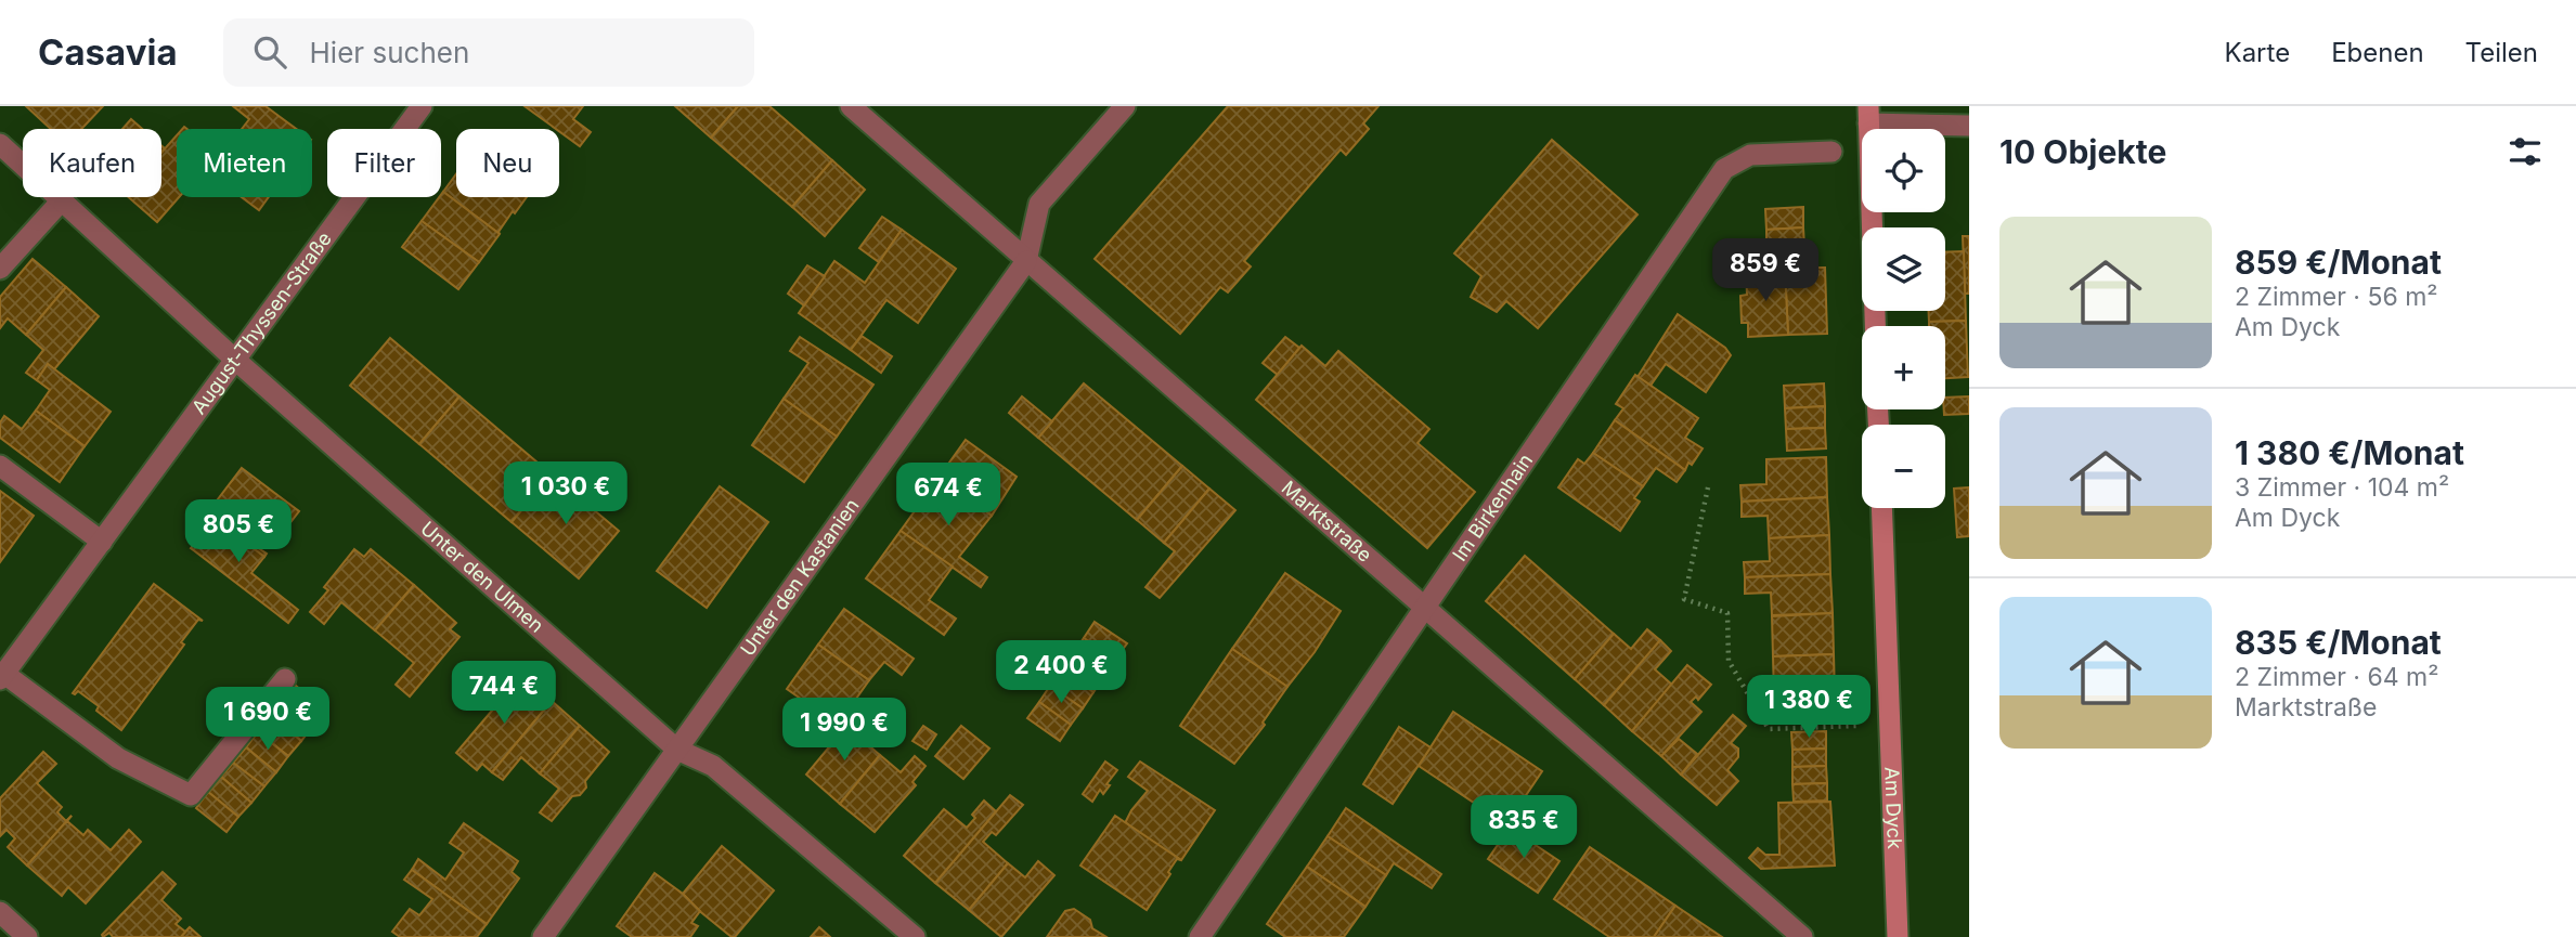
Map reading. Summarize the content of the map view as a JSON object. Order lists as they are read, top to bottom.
{
  "streets": {
    "main road": ["Am Dyck"],
    "street": [
      "August-Thyssen-Straße",
      "Im Birkenhain",
      "Marktstraße",
      "Unter den Ulmen",
      "Unter den Kastanien"
    ]
  },
  "crossings": [
    ["August-Thyssen-Straße", "Unter den Ulmen"],
    ["Im Birkenhain", "Marktstraße"],
    ["Marktstraße", "Unter den Kastanien"],
    ["Unter den Ulmen", "Unter den Kastanien"]
  ],
  "page": {
    "header": "Casavia",
    "search": "Hier suchen",
    "nav": ["Karte", "Ebenen", "Teilen"],
    "heading": "10 Objekte",
    "map_buttons": ["+", "−"],
    "chip": [
      "Kaufen",
      "Mieten",
      "Filter",
      "Neu"
    ],
    "list": [
      {
        "name": "859 €/Monat",
        "note": "2 Zimmer · 56 m² · Am Dyck"
      },
      {
        "name": "1 380 €/Monat",
        "note": "3 Zimmer · 104 m² · Am Dyck"
      },
      {
        "name": "835 €/Monat",
        "note": "2 Zimmer · 64 m² · Marktstraße"
      }
    ],
    "price": [
      "859 €",
      "1 030 €",
      "674 €",
      "805 €",
      "2 400 €",
      "744 €",
      "1 380 €",
      "1 690 €",
      "1 990 €",
      "835 €"
    ]
  }
}
